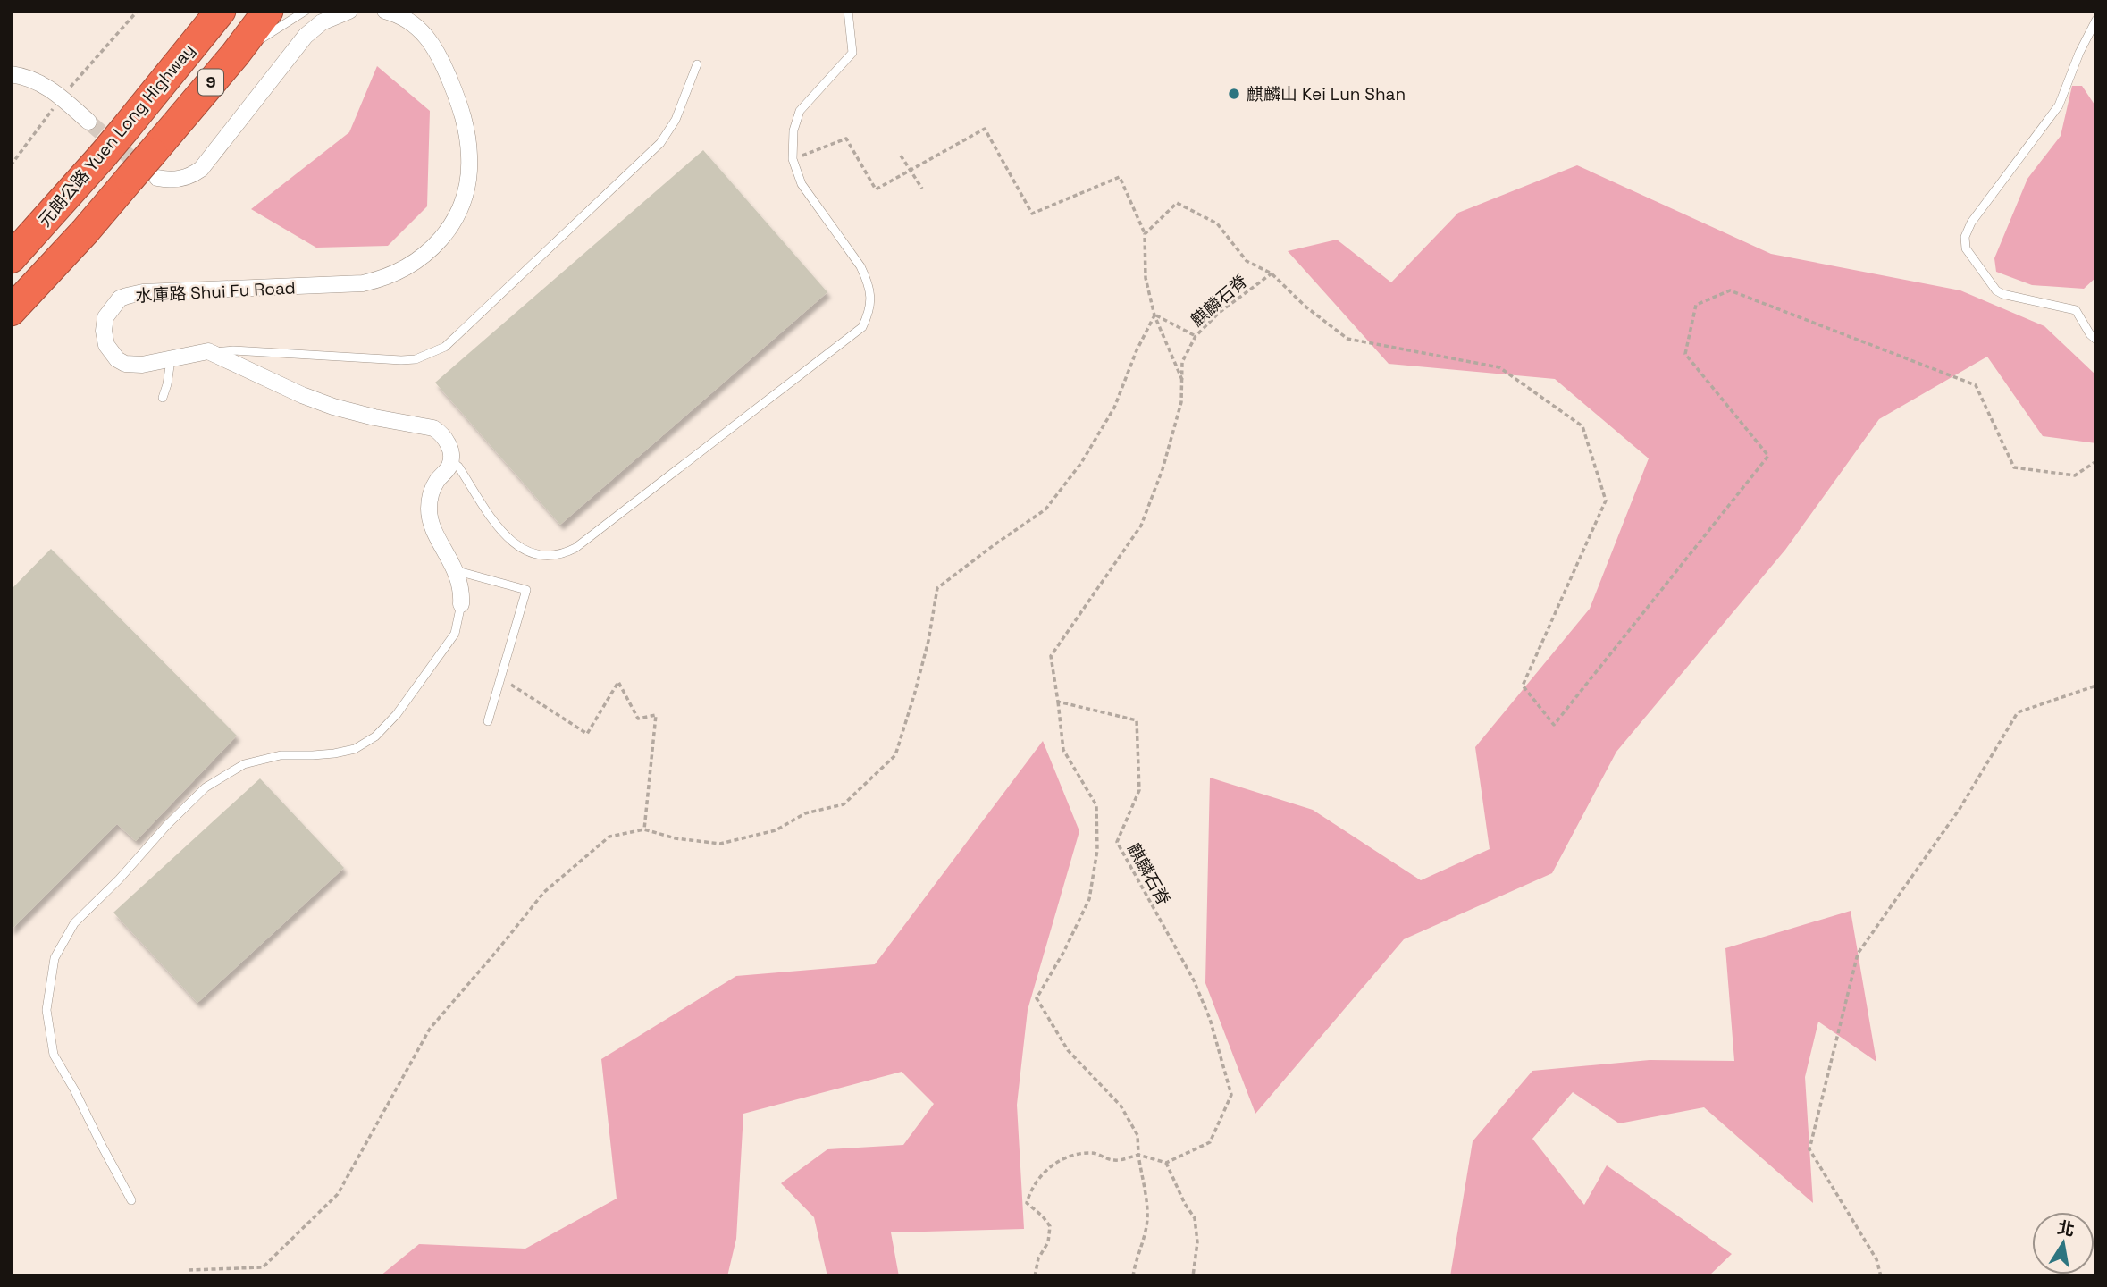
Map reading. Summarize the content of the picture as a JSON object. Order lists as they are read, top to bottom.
{
  "streets": {
    "highway": ["9", "元朗公路 Yuen Long Highway"],
    "street": ["水庫路 Shui Fu Road"],
    "path": ["麒麟石脊"]
  },
  "places": ["麒麟山 Kei Lun Shan"],
  "north": "top"
}
